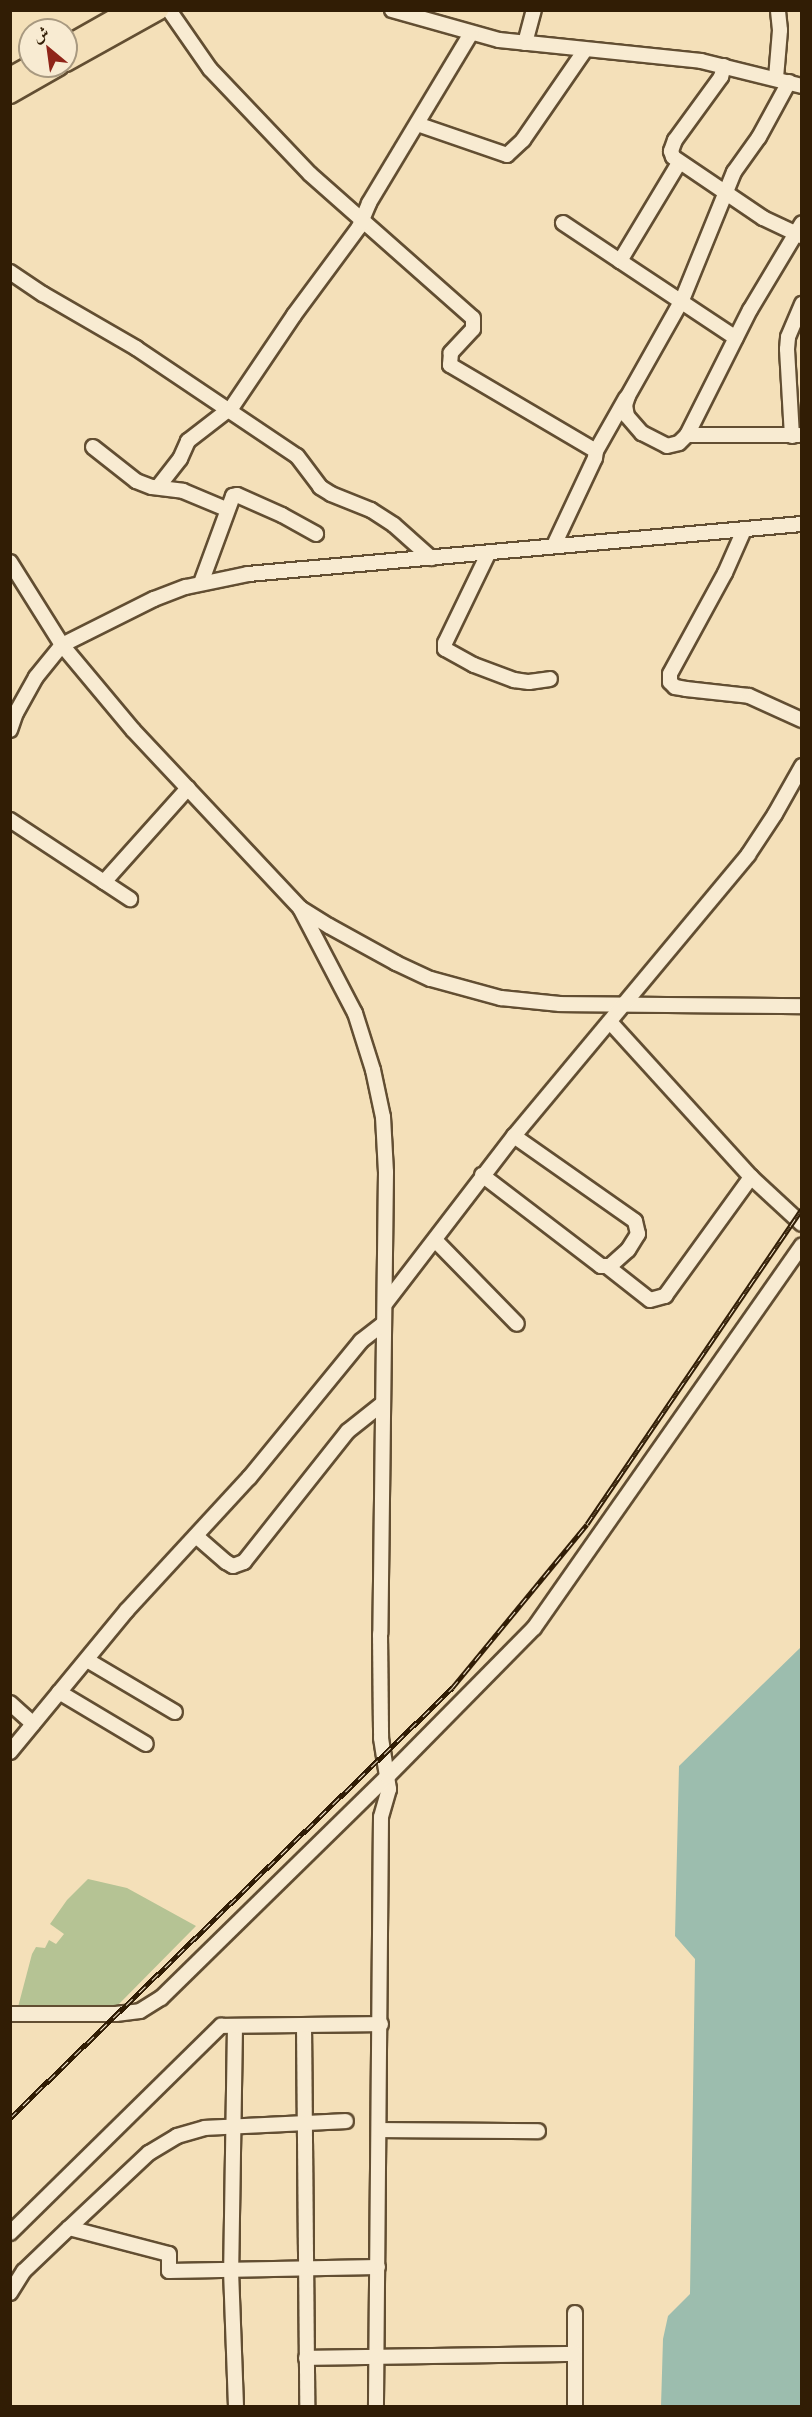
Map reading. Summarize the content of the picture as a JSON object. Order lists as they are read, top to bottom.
{
  "north": "top left"
}
